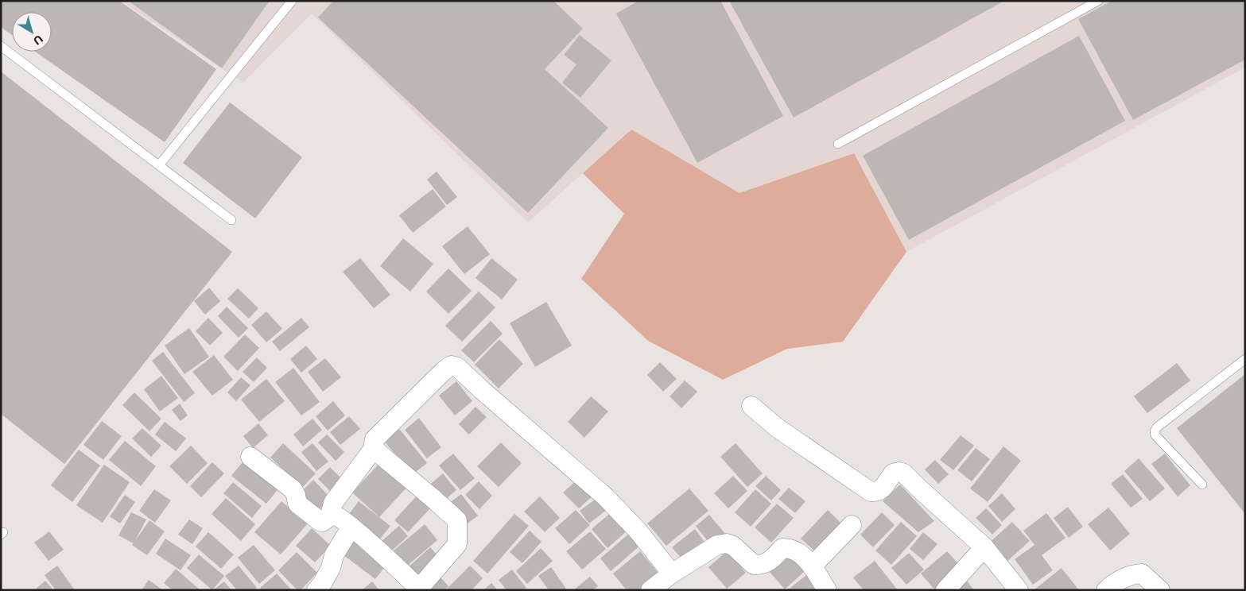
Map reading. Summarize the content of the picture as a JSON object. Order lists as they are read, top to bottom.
{
  "north": "bottom right"
}
